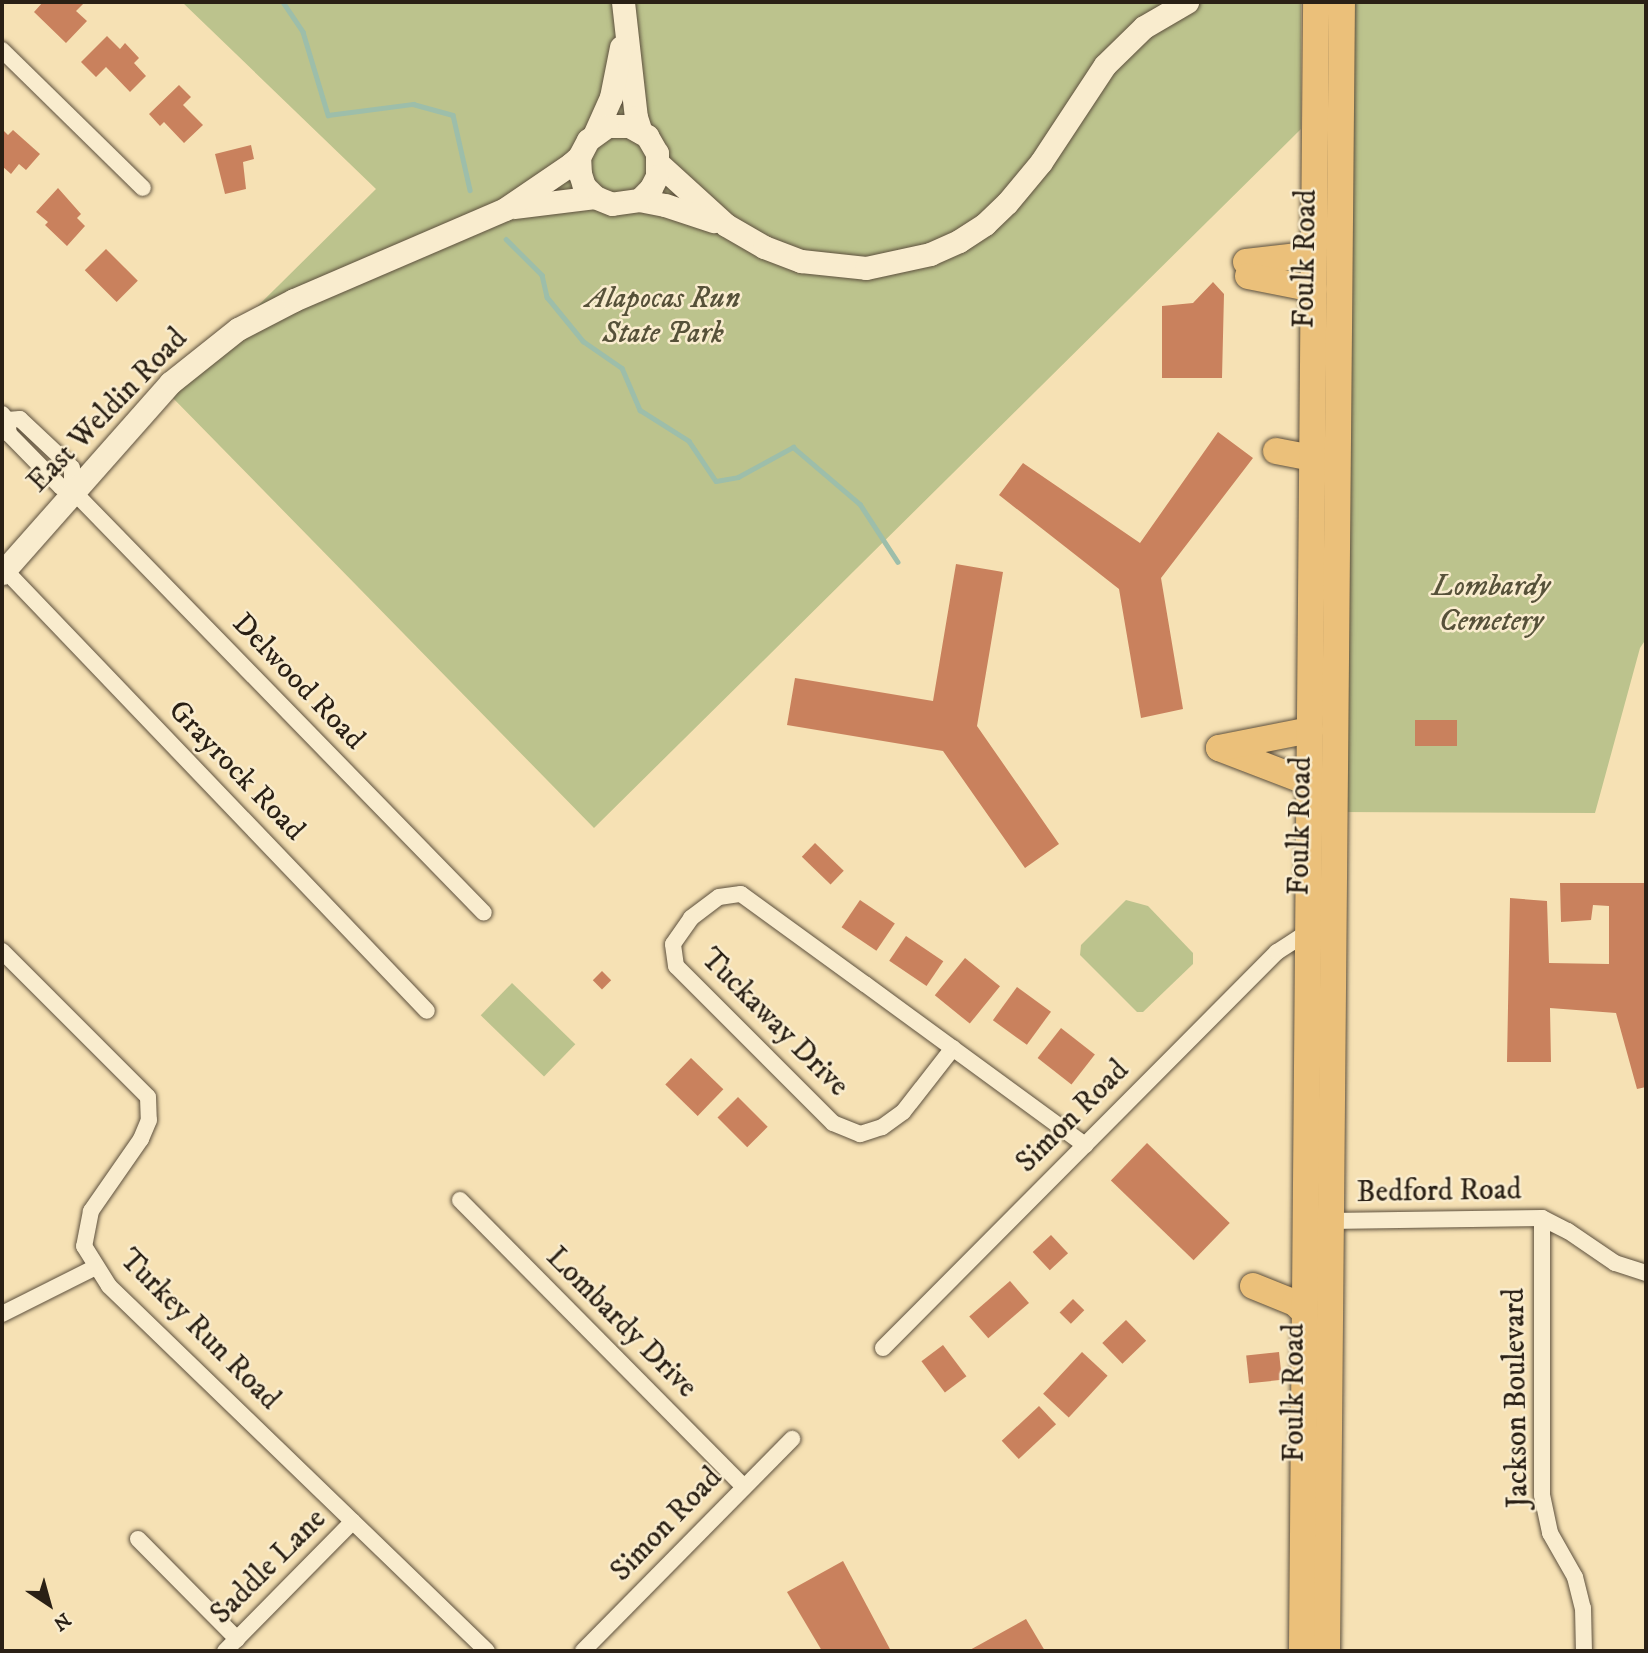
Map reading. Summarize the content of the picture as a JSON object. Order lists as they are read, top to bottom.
{
  "streets": {
    "main road": ["Foulk Road"],
    "street": [
      "East Weldin Road",
      "Delwood Road",
      "Grayrock Road",
      "Tuckaway Drive",
      "Simon Road",
      "Bedford Road",
      "Lombardy Drive",
      "Turkey Run Road",
      "Jackson Boulevard",
      "Saddle Lane"
    ]
  },
  "crossings": [
    ["Foulk Road", "Simon Road"],
    ["Foulk Road", "Bedford Road"],
    ["East Weldin Road", "Delwood Road"],
    ["East Weldin Road", "Grayrock Road"],
    ["Tuckaway Drive", "Simon Road"],
    ["Simon Road", "Lombardy Drive"],
    ["Bedford Road", "Jackson Boulevard"],
    ["Turkey Run Road", "Saddle Lane"]
  ],
  "parks": ["Alapocas Run State Park", "Lombardy Cemetery"],
  "north": "bottom right"
}
